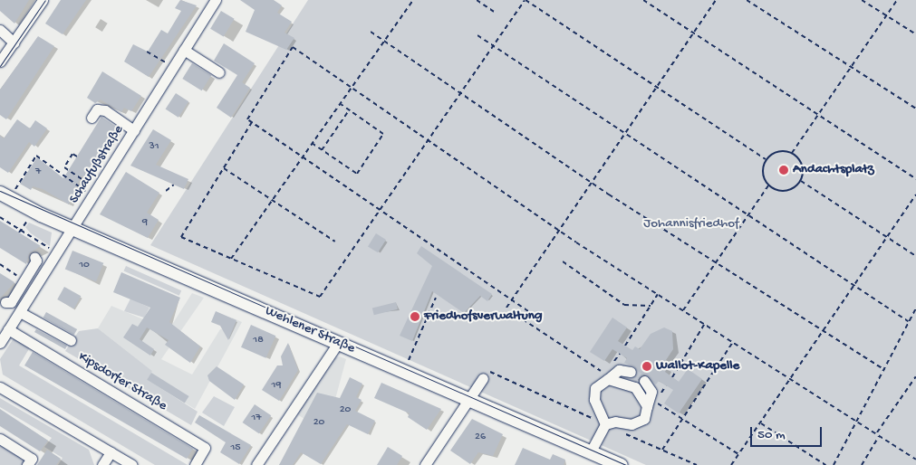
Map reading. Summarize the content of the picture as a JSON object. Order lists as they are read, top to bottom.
{
  "streets": {
    "main road": ["Wehlener Straße"],
    "street": ["Schaufußstraße", "Kipsdorfer Straße"]
  },
  "crossings": [
    ["Schaufußstraße", "Wehlener Straße"],
    ["Schaufußstraße", "Kipsdorfer Straße"]
  ],
  "parks": ["Johannisfriedhof"],
  "places": ["Andachtsplatz", "Friedhofsverwaltung", "Wallot-Kapelle"],
  "house_numbers": [
    "31",
    "7",
    "9",
    "10",
    "18",
    "19",
    "20",
    "17",
    "20",
    "26",
    "15"
  ],
  "scale_bar": "50 m"
}
